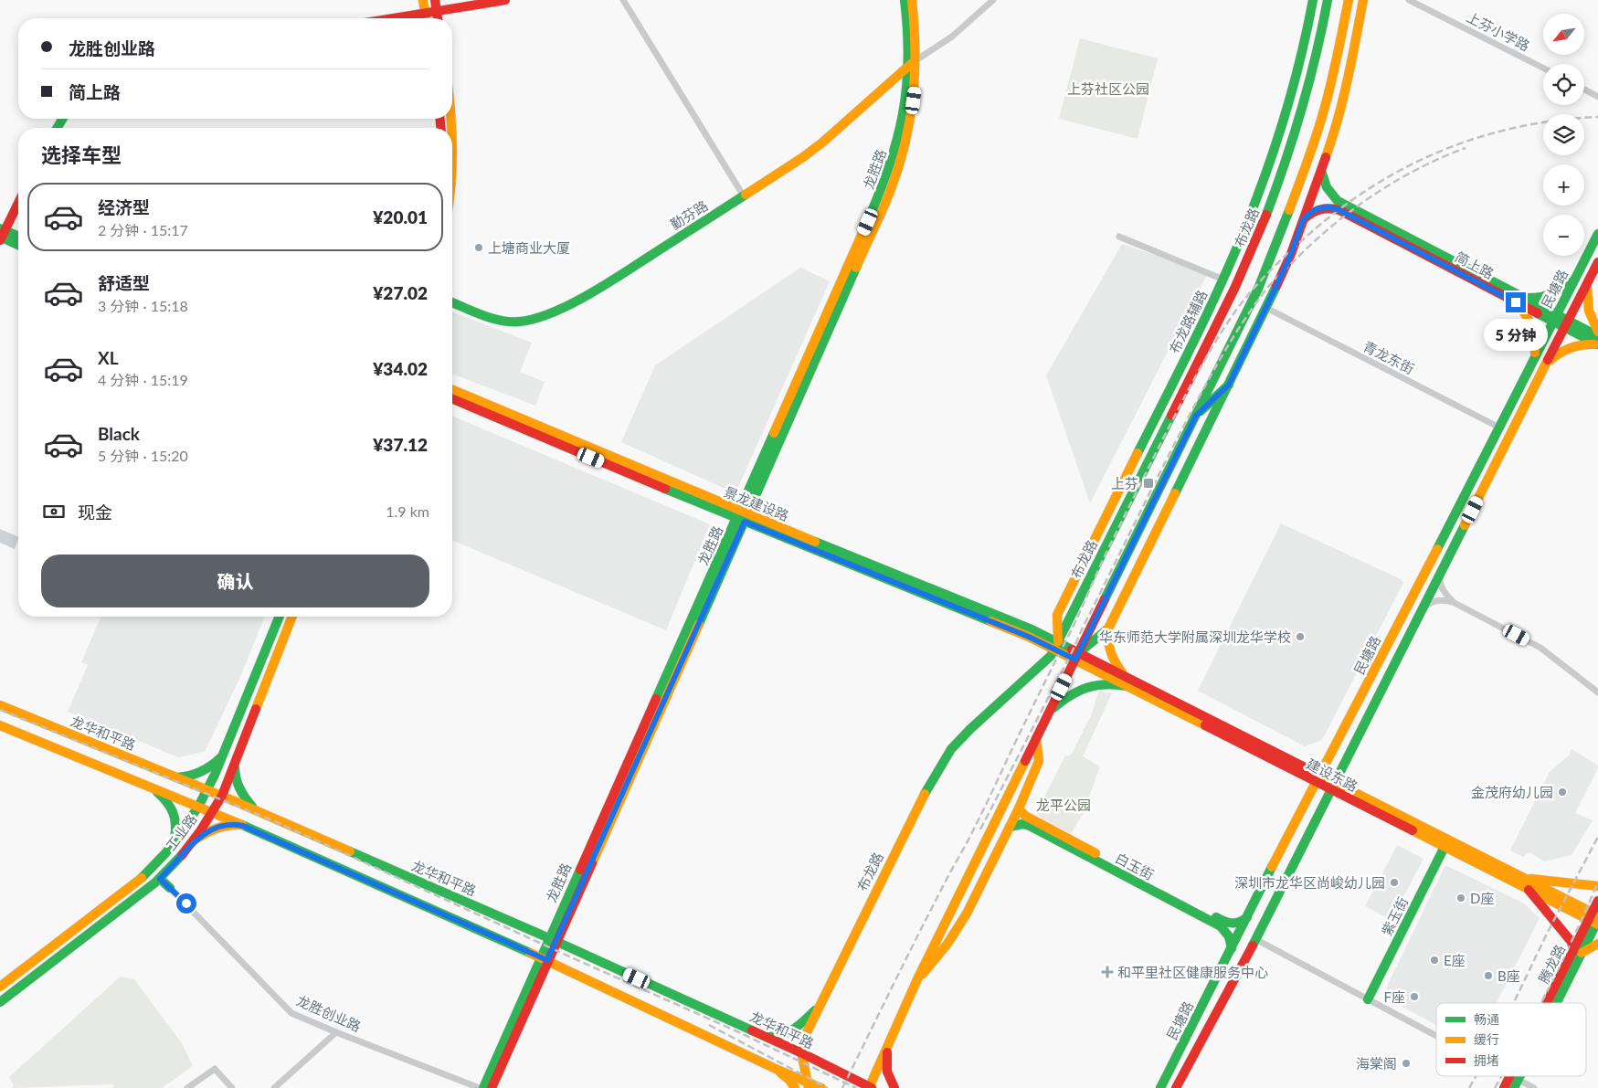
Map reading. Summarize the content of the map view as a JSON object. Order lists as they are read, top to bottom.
{
  "streets": {
    "main road": [
      "龙胜路",
      "勤芬路",
      "布龙路",
      "简上路",
      "民塘路",
      "布龙路辅路",
      "景龙建设路",
      "龙华和平路",
      "建设东路",
      "工业路",
      "白玉街",
      "紫玉街",
      "腾龙路",
      "龙胜创业路"
    ],
    "street": ["上芬小学路", "青龙东街"]
  },
  "crossings": [
    ["龙胜路", "勤芬路"],
    ["龙胜路", "景龙建设路"],
    ["龙胜路", "龙华和平路"],
    ["龙胜路", "龙胜创业路"],
    ["布龙路", "布龙路辅路"],
    ["布龙路", "景龙建设路"],
    ["布龙路", "龙华和平路"],
    ["布龙路", "建设东路"],
    ["简上路", "民塘路"],
    ["民塘路", "青龙东街"],
    ["民塘路", "建设东路"],
    ["民塘路", "白玉街"],
    ["布龙路辅路", "景龙建设路"],
    ["布龙路辅路", "建设东路"],
    ["景龙建设路", "建设东路"],
    ["龙华和平路", "工业路"],
    ["建设东路", "紫玉街"],
    ["建设东路", "腾龙路"],
    ["工业路", "龙胜创业路"]
  ],
  "parks": ["上芬社区公园", "龙平公园"],
  "places": {
    "other": [
      "上塘商业大厦",
      "华东师范大学附属深圳龙华学校",
      "金茂府幼儿园",
      "深圳市龙华区尚峻幼儿园",
      "D座",
      "E座",
      "B座",
      "F座",
      "海棠阁"
    ],
    "transit": ["上芬"],
    "health": ["和平里社区健康服务中心"]
  },
  "legend": ["畅通", "缓行", "拥堵"],
  "north": "bottom left",
  "page": {
    "map_buttons": ["+", "−"],
    "banner": ["龙胜创业路", "简上路"],
    "heading": "选择车型",
    "list": [
      {
        "name": "经济型",
        "note": "2 分钟 · 15:17",
        "value": "¥20.01"
      },
      {
        "name": "舒适型",
        "note": "3 分钟 · 15:18",
        "value": "¥27.02"
      },
      {
        "name": "XL",
        "note": "4 分钟 · 15:19",
        "value": "¥34.02"
      },
      {
        "name": "Black",
        "note": "5 分钟 · 15:20",
        "value": "¥37.12"
      }
    ],
    "bubble": "5 分钟",
    "pay": ["现金", "1.9 km"],
    "buttons": "确认"
  }
}
